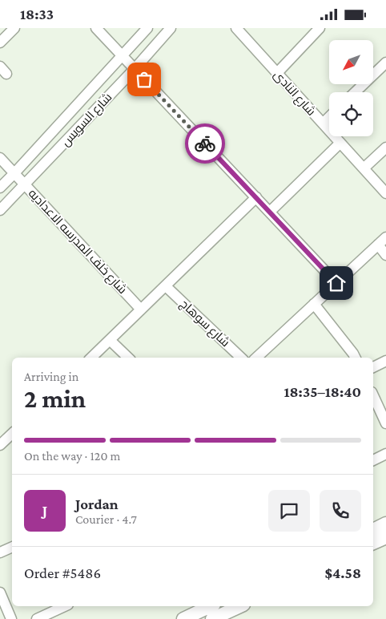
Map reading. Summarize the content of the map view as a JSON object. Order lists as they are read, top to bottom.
{
  "streets": {
    "street": [
      "شارع النادى",
      "شارع السويس",
      "شارع خلف المدرسه الاعداديه",
      "شارع سوهاج"
    ]
  },
  "crossings": [
    ["شارع السويس", "شارع خلف المدرسه الاعداديه"]
  ],
  "north": "bottom left",
  "page": {
    "status": "18:33",
    "heading": ["2 min", "Arriving in", "18:35–18:40"],
    "panel": [
      "Jordan",
      "Courier · 4.7",
      "Order #5486",
      "$4.58"
    ],
    "bar": "On the way · 120 m",
    "round": "J"
  }
}
